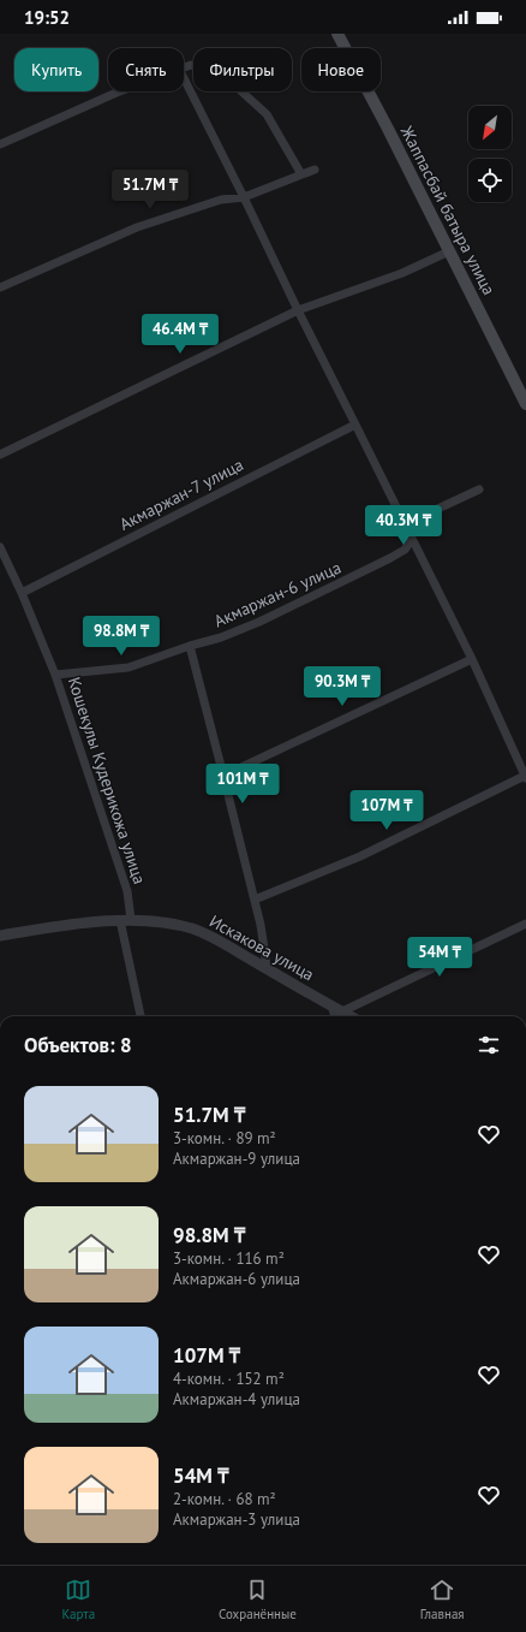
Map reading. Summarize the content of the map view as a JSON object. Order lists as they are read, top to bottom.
{
  "streets": {
    "main road": ["Жаппасбай батыра улица"],
    "street": [
      "Акмаржан-7 улица",
      "Акмаржан-6 улица",
      "Кошекулы Кудерикожа улица",
      "Искакова улица"
    ]
  },
  "crossings": [
    ["Акмаржан-7 улица", "Кошекулы Кудерикожа улица"],
    ["Акмаржан-6 улица", "Кошекулы Кудерикожа улица"],
    ["Кошекулы Кудерикожа улица", "Искакова улица"]
  ],
  "north": "bottom left",
  "page": {
    "status": "19:52",
    "chip": [
      "Купить",
      "Снять",
      "Фильтры",
      "Новое"
    ],
    "price": [
      "51.7M ₸",
      "46.4M ₸",
      "40.3M ₸",
      "98.8M ₸",
      "90.3M ₸",
      "101M ₸",
      "107M ₸",
      "54M ₸"
    ],
    "heading": "Объектов: 8",
    "list": [
      {
        "name": "51.7M ₸",
        "note": "3-комн. · 89 m² · Акмаржан-9 улица"
      },
      {
        "name": "98.8M ₸",
        "note": "3-комн. · 116 m² · Акмаржан-6 улица"
      },
      {
        "name": "107M ₸",
        "note": "4-комн. · 152 m² · Акмаржан-4 улица"
      },
      {
        "name": "54M ₸",
        "note": "2-комн. · 68 m² · Акмаржан-3 улица"
      }
    ],
    "tabs": ["Карта", "Сохранённые", "Главная"]
  }
}
